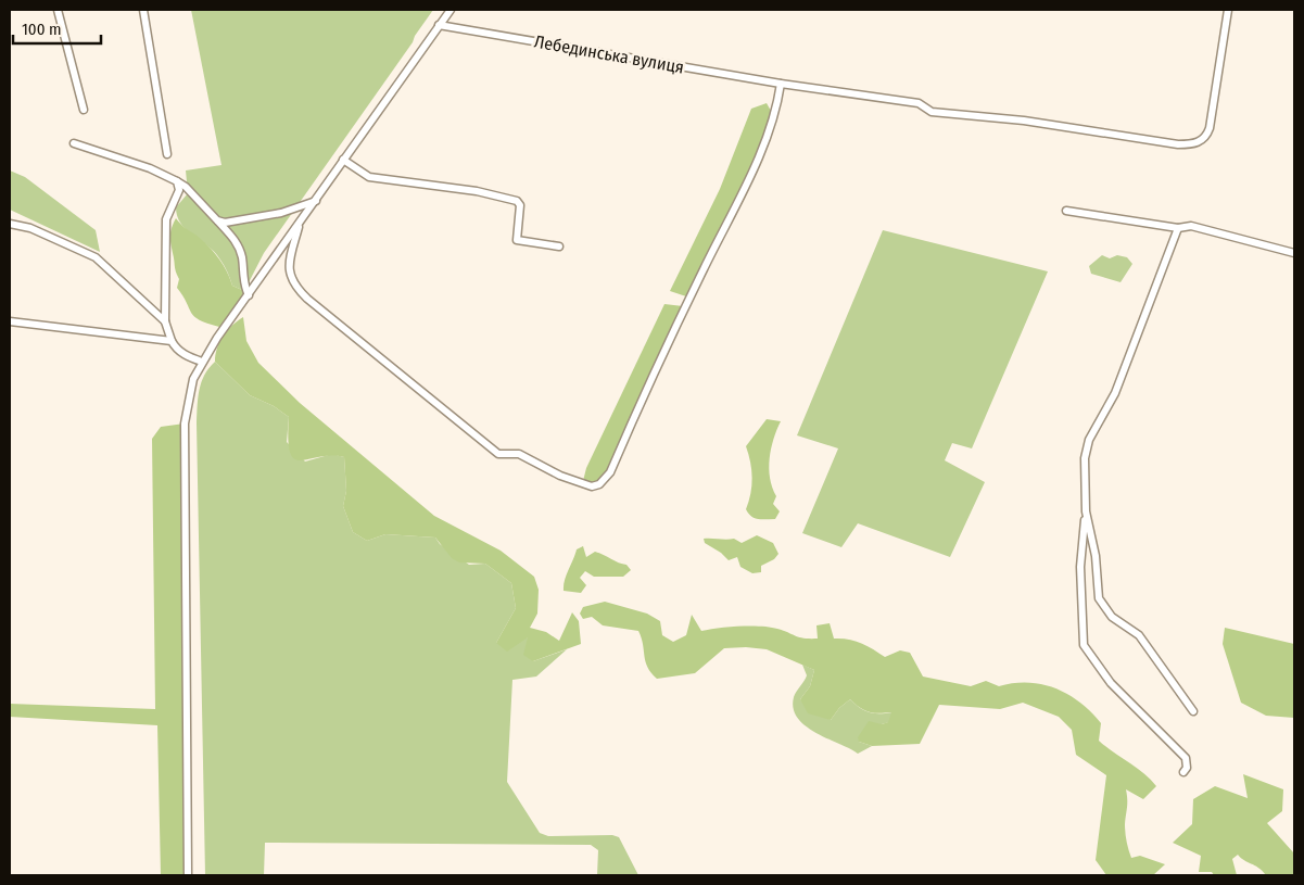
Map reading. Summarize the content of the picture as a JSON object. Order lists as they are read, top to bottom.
{
  "streets": {
    "street": ["Лебединська вулиця"]
  },
  "scale_bar": "100 m"
}
